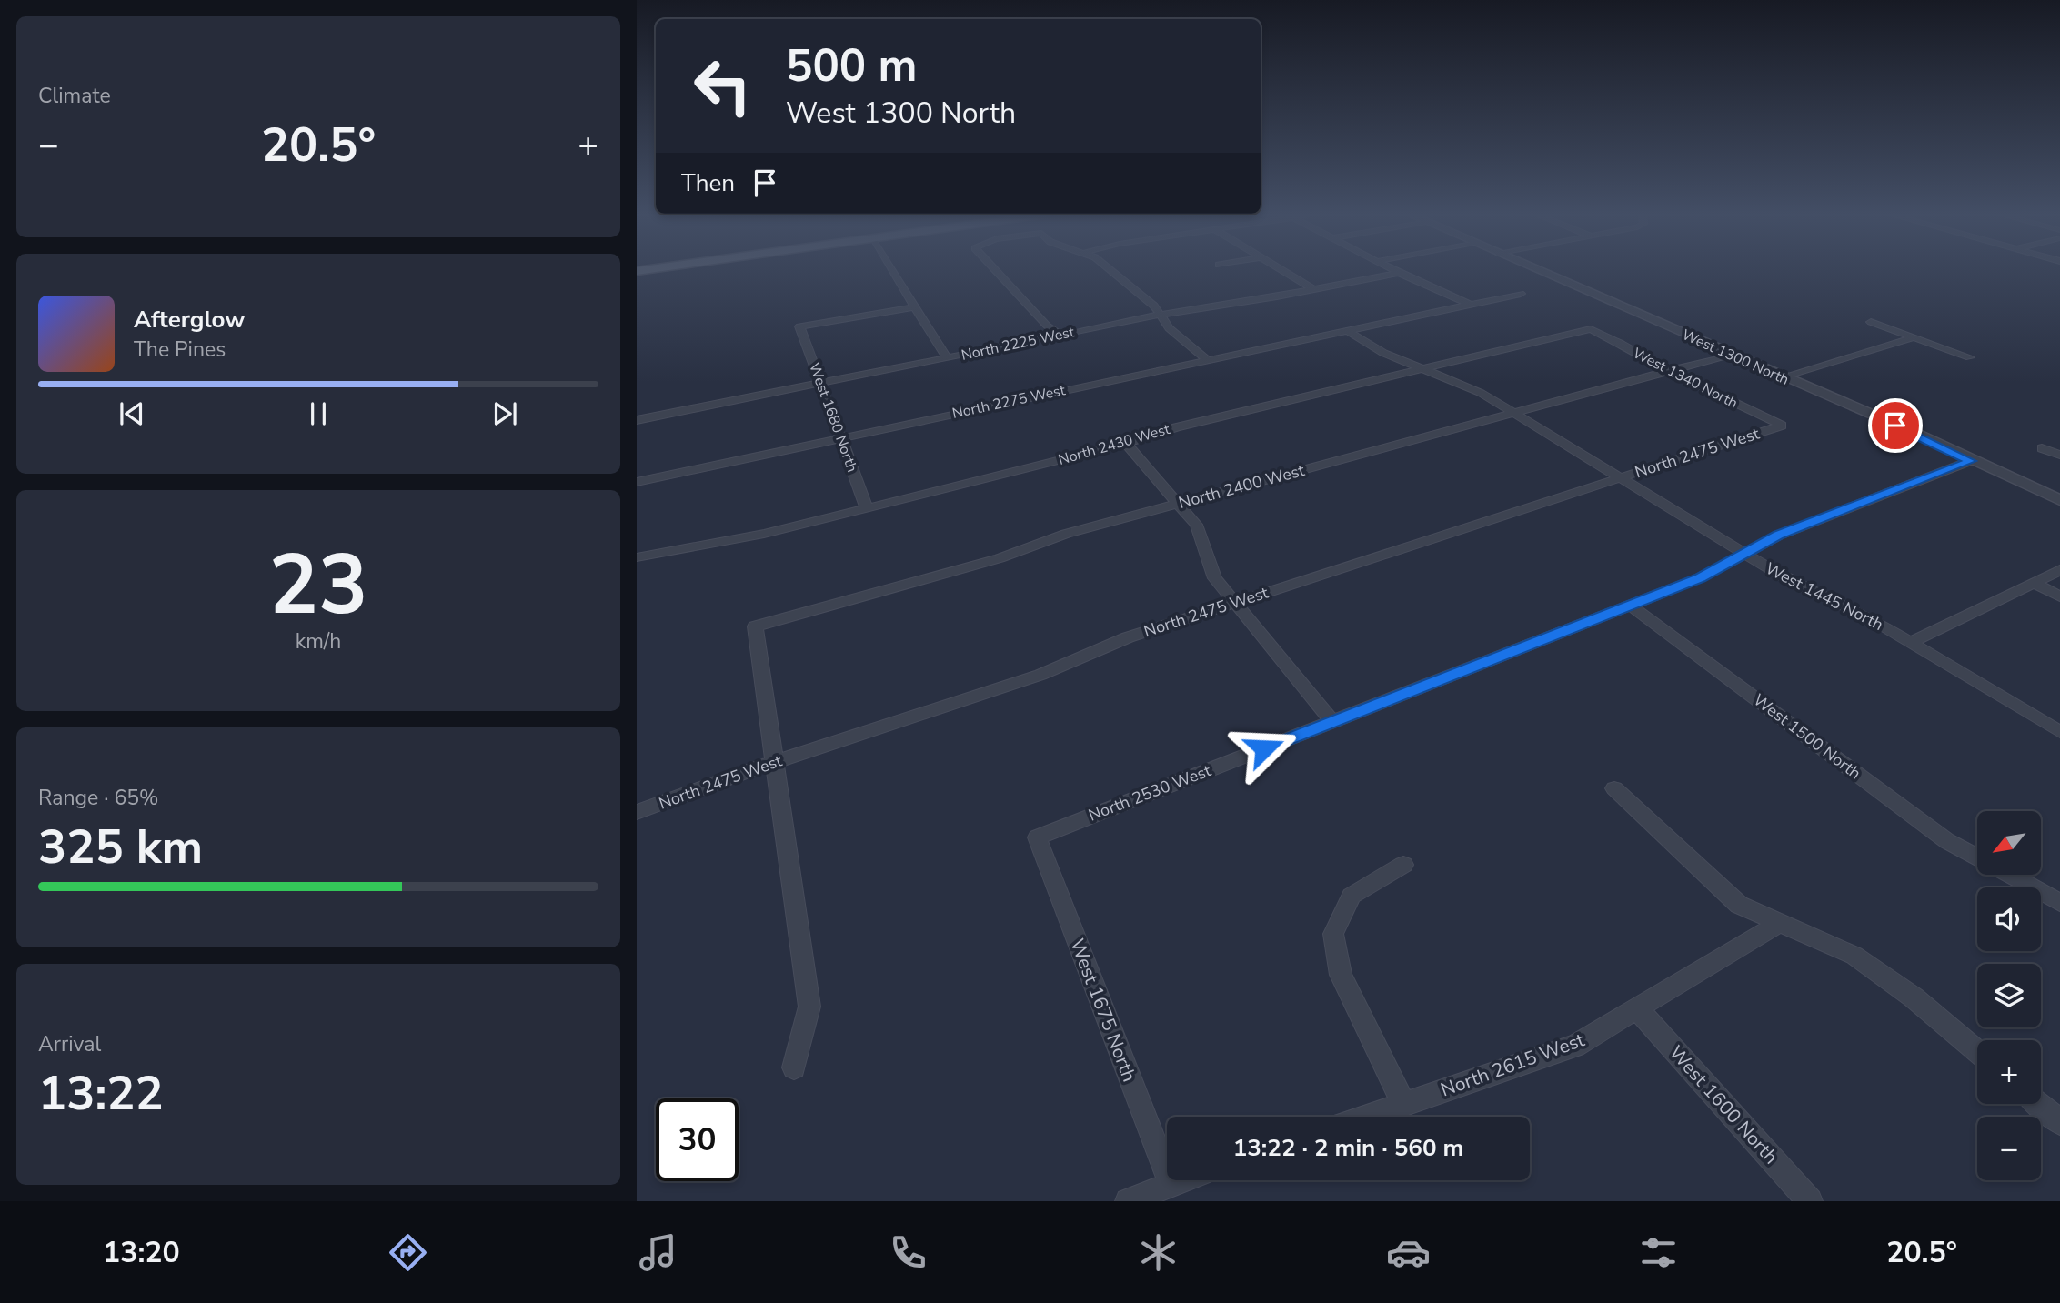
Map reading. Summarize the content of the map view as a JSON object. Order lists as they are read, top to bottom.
{
  "streets": {
    "street": [
      "North 2225 West",
      "West 1300 North",
      "West 1340 North",
      "North 2275 West",
      "West 1680 North",
      "North 2430 West",
      "North 2475 West",
      "North 2400 West",
      "West 1445 North",
      "West 1500 North",
      "North 2530 West",
      "West 1675 North",
      "North 2615 West",
      "West 1600 North"
    ]
  },
  "crossings": [
    ["North 2225 West", "West 1680 North"],
    ["West 1300 North", "North 2400 West"],
    ["West 1300 North", "North 2530 West"],
    ["West 1340 North", "North 2430 West"],
    ["West 1340 North", "North 2475 West"],
    ["West 1340 North", "North 2400 West"],
    ["North 2275 West", "West 1680 North"],
    ["West 1680 North", "North 2430 West"],
    ["North 2430 West", "West 1445 North"],
    ["North 2475 West", "North 2400 West"],
    ["North 2475 West", "West 1445 North"],
    ["North 2400 West", "West 1445 North"],
    ["West 1445 North", "North 2530 West"],
    ["West 1500 North", "North 2530 West"],
    ["North 2530 West", "West 1675 North"],
    ["North 2615 West", "West 1600 North"]
  ],
  "north": "bottom left",
  "page": {
    "tile": [
      "Climate",
      ["23", "km/h"],
      ["Range · 65%", "325 km"],
      ["Arrival", "13:22"]
    ],
    "turn": ["500 m", "West 1300 North"],
    "heat": ["−", "20.5°", "+"],
    "then": "Then",
    "song": ["Afterglow", "The Pines"],
    "map_buttons": ["+", "−"],
    "limit": "30",
    "trip": "13:22 · 2 min · 560 m",
    "tabs": ["13:20", "20.5°"]
  }
}
